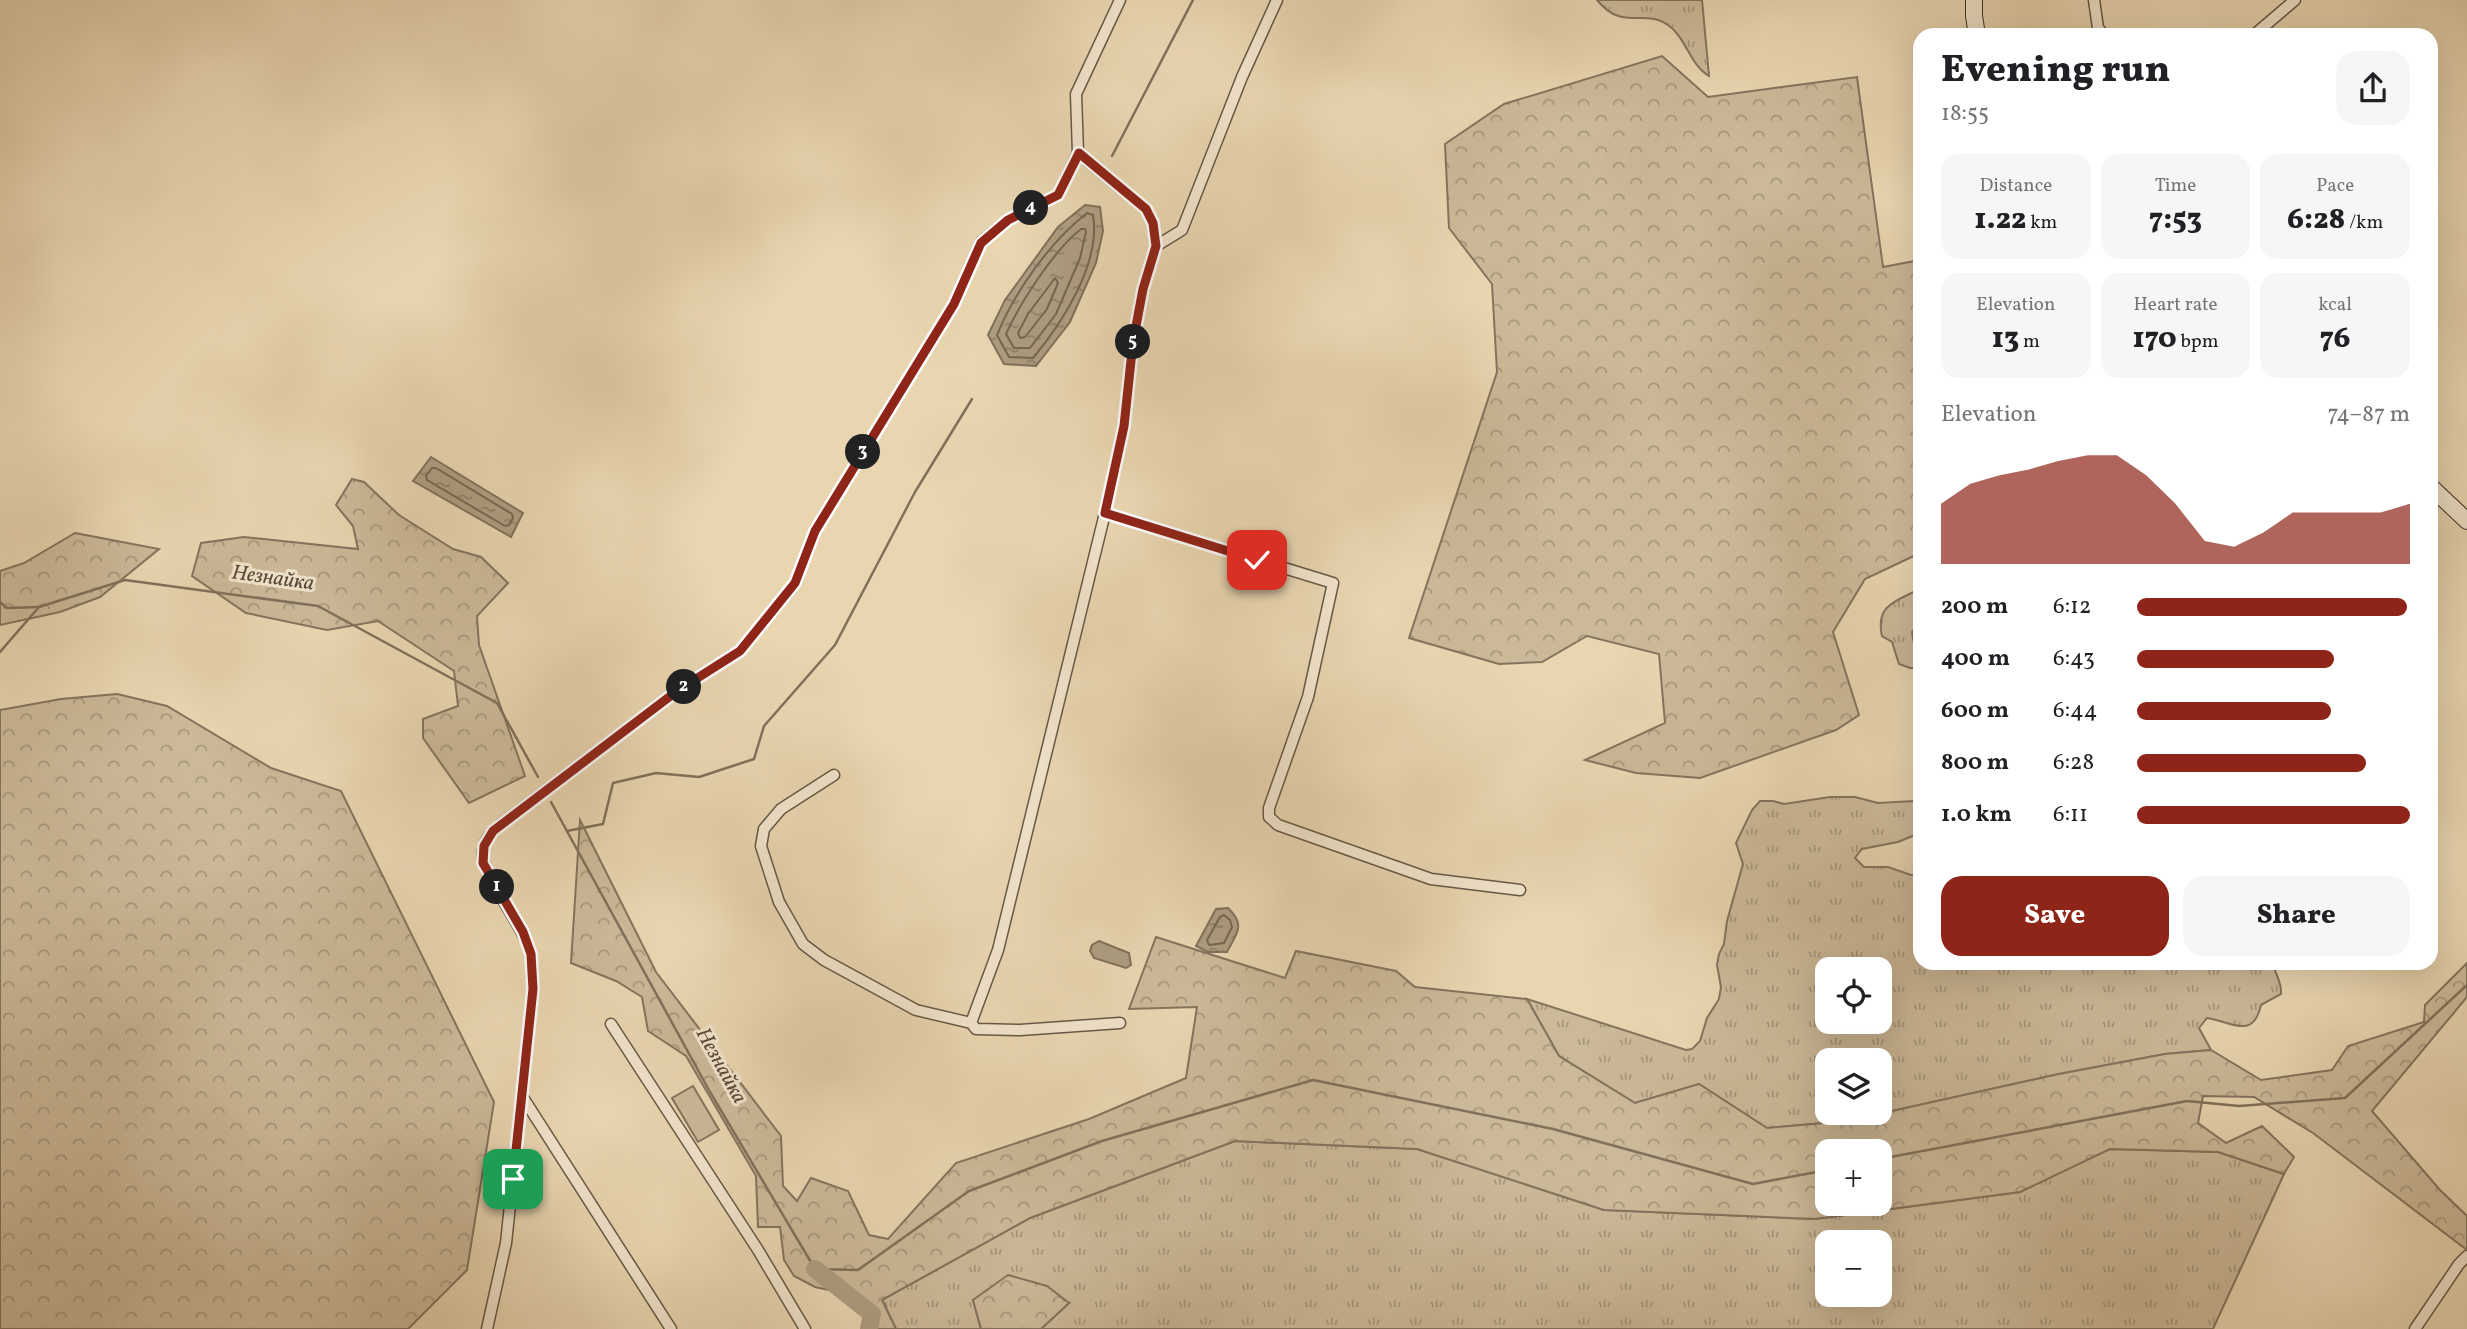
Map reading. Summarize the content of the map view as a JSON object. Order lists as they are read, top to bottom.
{
  "water": ["Незнайка"],
  "page": {
    "heading": ["Evening run", "18:55"],
    "stats": [
      ["Distance", "1.22 km"],
      ["Time", "7:53"],
      ["Pace", "6:28 /km"],
      ["Elevation", "13 m"],
      ["Heart rate", "170 bpm"],
      ["kcal", "76"]
    ],
    "pins": [
      "4",
      "5",
      "3",
      "2",
      "1"
    ],
    "chart": ["Elevation", "74–87 m"],
    "list": [
      {
        "name": "200 m",
        "note": "6:12"
      },
      {
        "name": "400 m",
        "note": "6:43"
      },
      {
        "name": "600 m",
        "note": "6:44"
      },
      {
        "name": "800 m",
        "note": "6:28"
      },
      {
        "name": "1.0 km",
        "note": "6:11"
      }
    ],
    "buttons": ["Save", "Share"],
    "map_buttons": ["+", "−"]
  }
}
